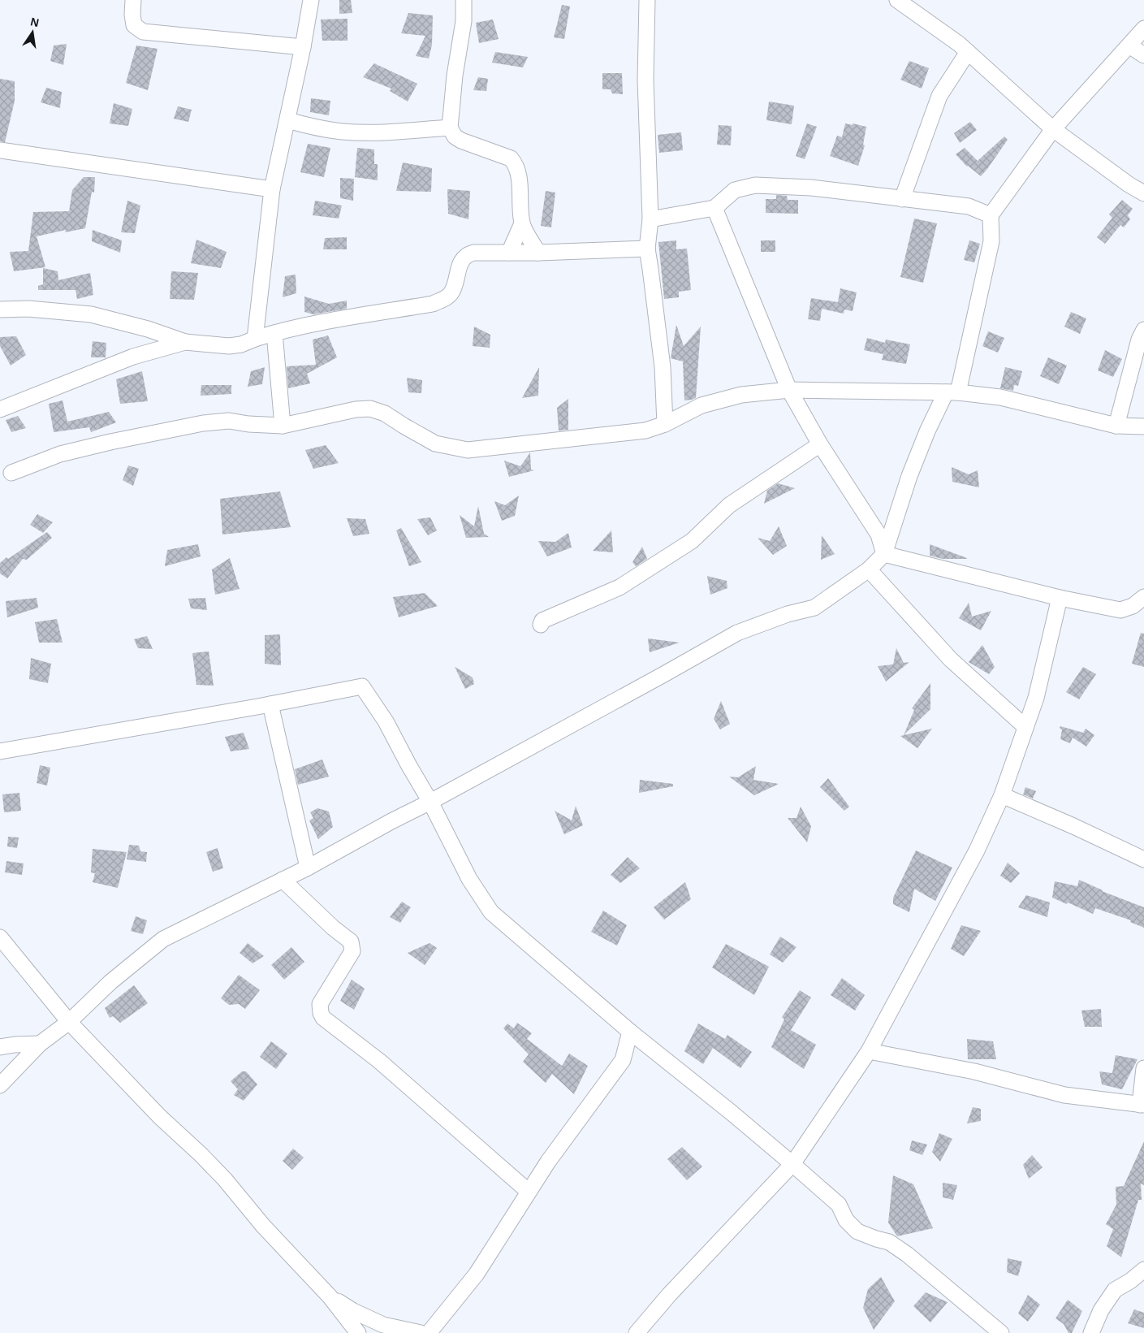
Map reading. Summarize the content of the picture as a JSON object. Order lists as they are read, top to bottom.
{
  "north": "top"
}
